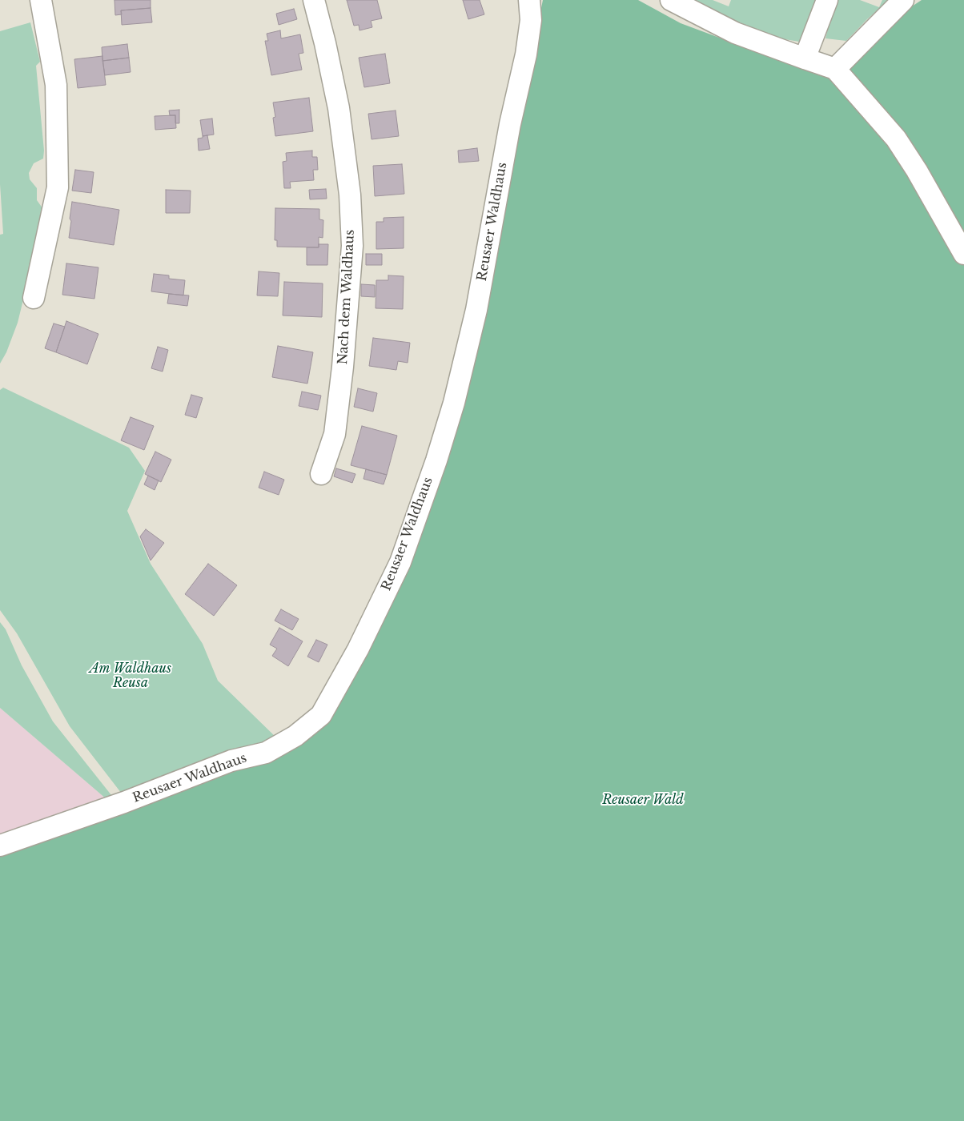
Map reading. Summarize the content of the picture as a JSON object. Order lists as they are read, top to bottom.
{
  "streets": {
    "street": ["Reusaer Waldhaus", "Nach dem Waldhaus"]
  },
  "parks": ["Am Waldhaus Reusa", "Reusaer Wald"]
}
